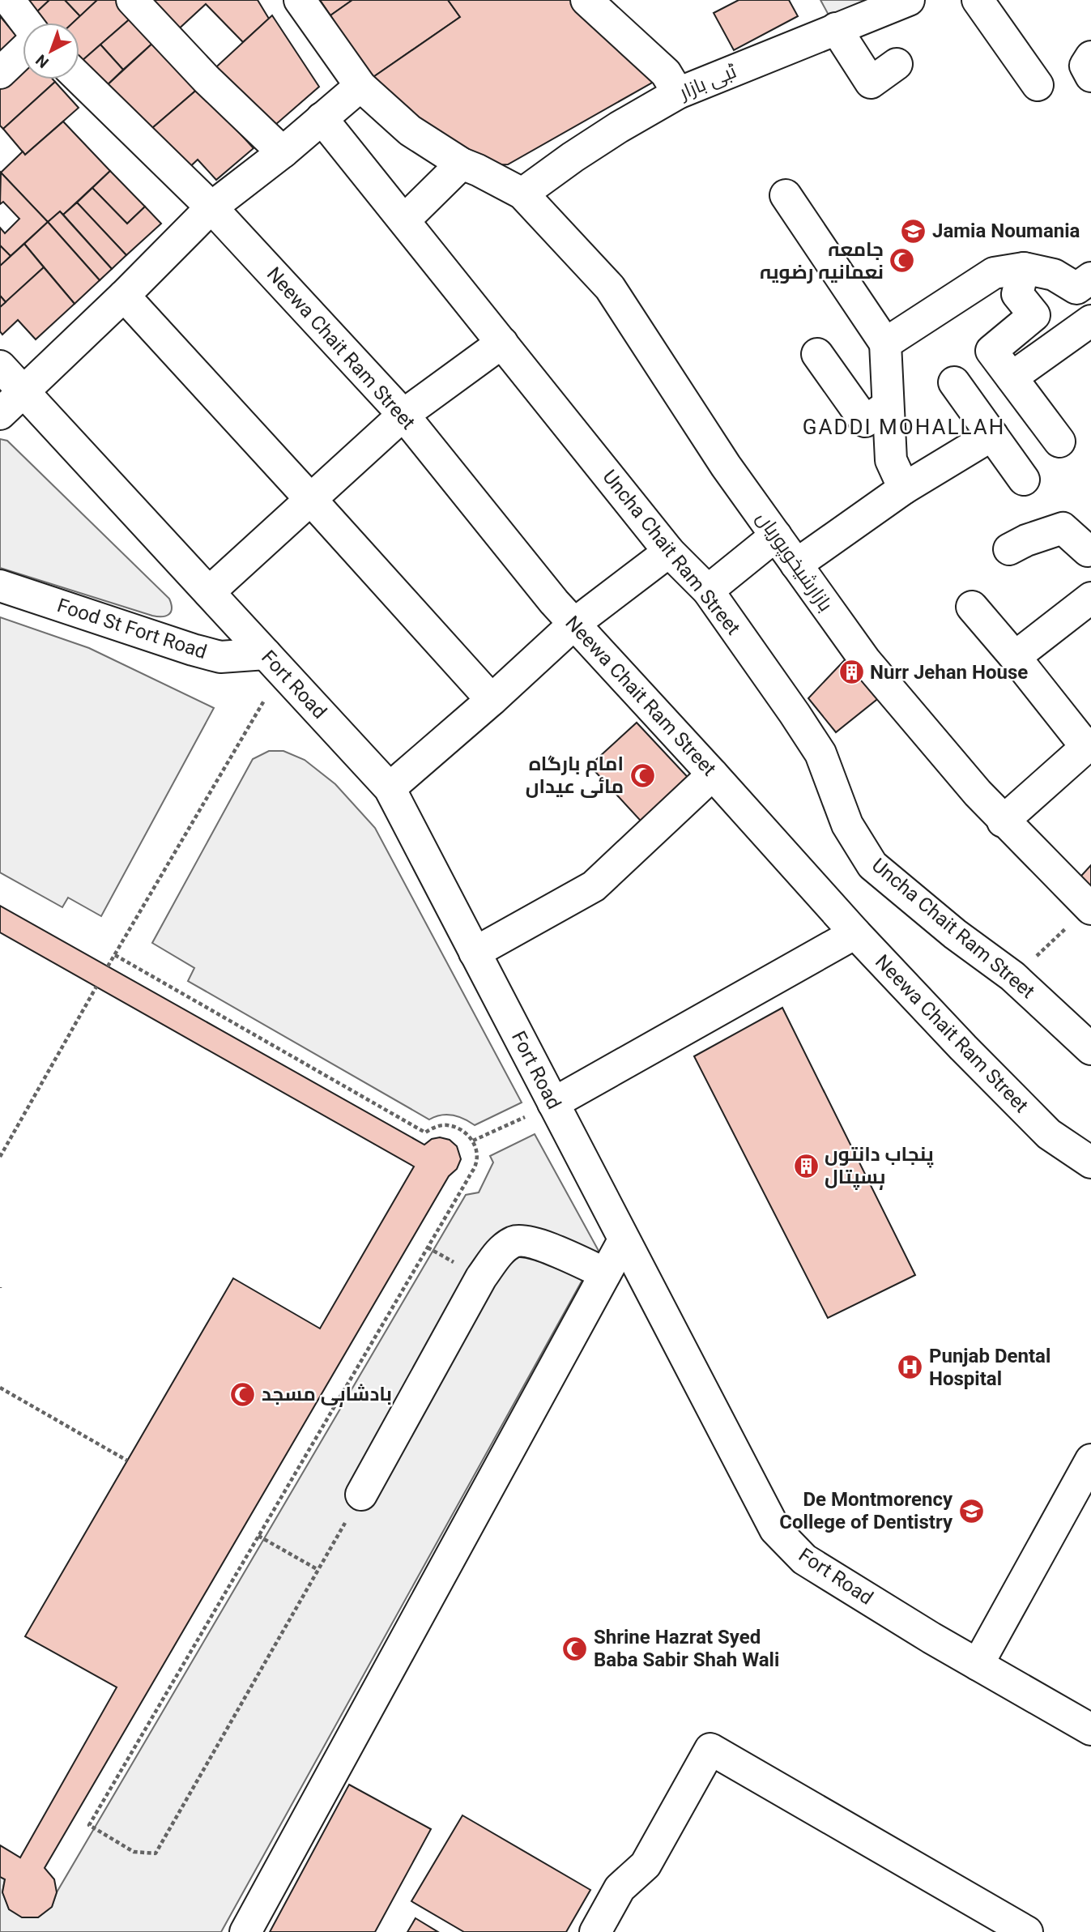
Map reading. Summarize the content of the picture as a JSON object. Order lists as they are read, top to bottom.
{
  "streets": {
    "street": [
      "ٹبی بازار",
      "Neewa Chait Ram Street",
      "Uncha Chait Ram Street",
      "بازارشیخوپوریاں",
      "Food St Fort Road",
      "Fort Road"
    ]
  },
  "crossings": [
    ["ٹبی بازار", "بازارشیخوپوریاں"],
    ["Food St Fort Road", "Fort Road"]
  ],
  "districts": ["GADDI MOHALLAH"],
  "places": {
    "school or university": ["Jamia Noumania", "De Montmorency College of Dentistry"],
    "mosque": [
      "جامعہ نعمانیہ رضویہ",
      "امام بارگاہ مائی عیداں",
      "بادشاہی مسجد",
      "Shrine Hazrat Syed Baba Sabir Shah Wali"
    ],
    "building": ["Nurr Jehan House", "پنجاب دانتوں ہسپتال"],
    "hospital": ["Punjab Dental Hospital"]
  },
  "north": "bottom left"
}
